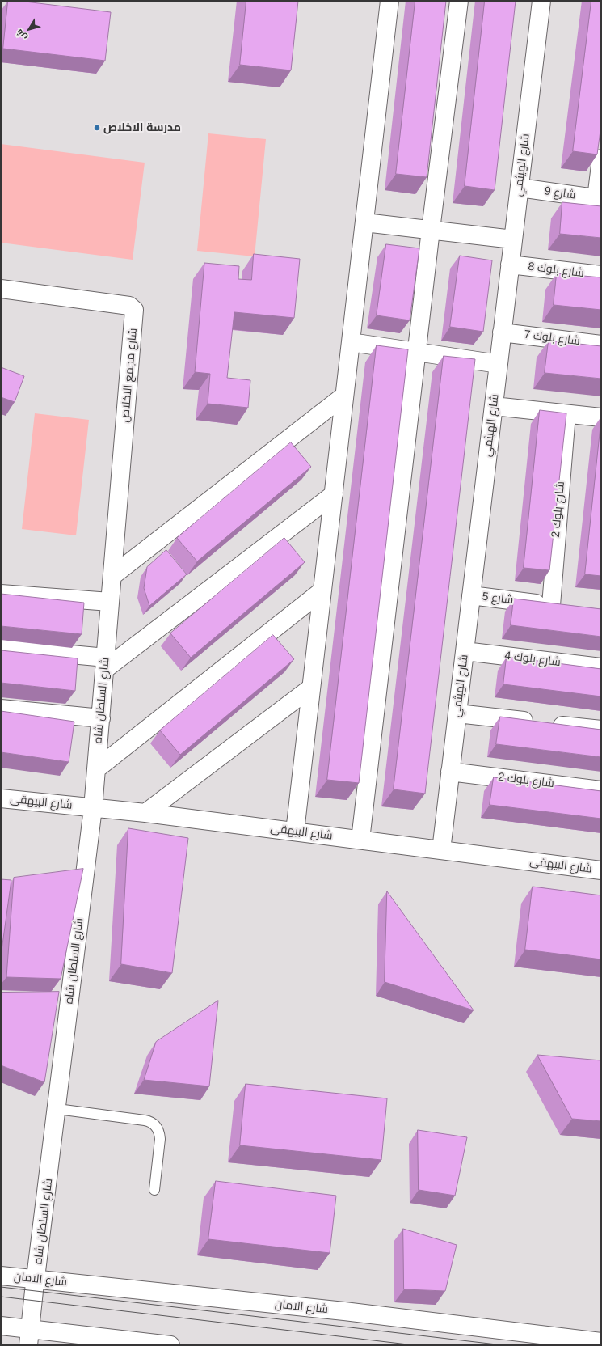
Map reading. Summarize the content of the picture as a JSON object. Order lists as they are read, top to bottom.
{
  "streets": {
    "street": [
      "شارع الهيثمي",
      "شارع 9",
      "شارع بلوك 8",
      "شارع بلوك 7",
      "شارع مجمع الاخلاص",
      "شارع بلوك 2",
      "شارع 5",
      "شارع بلوك 4",
      "شارع السلطان شاه",
      "شارع البيهقى",
      "شارع الامان"
    ]
  },
  "crossings": [
    ["شارع الهيثمي", "شارع 9"],
    ["شارع الهيثمي", "شارع بلوك 8"],
    ["شارع الهيثمي", "شارع بلوك 7"],
    ["شارع الهيثمي", "شارع بلوك 2"],
    ["شارع الهيثمي", "شارع 5"],
    ["شارع الهيثمي", "شارع بلوك 4"],
    ["شارع الهيثمي", "شارع البيهقى"],
    ["شارع مجمع الاخلاص", "شارع السلطان شاه"],
    ["شارع بلوك 2", "شارع 5"],
    ["شارع السلطان شاه", "شارع البيهقى"],
    ["شارع السلطان شاه", "شارع الامان"]
  ],
  "places": ["مدرسة الاخلاص"],
  "north": "bottom left"
}
